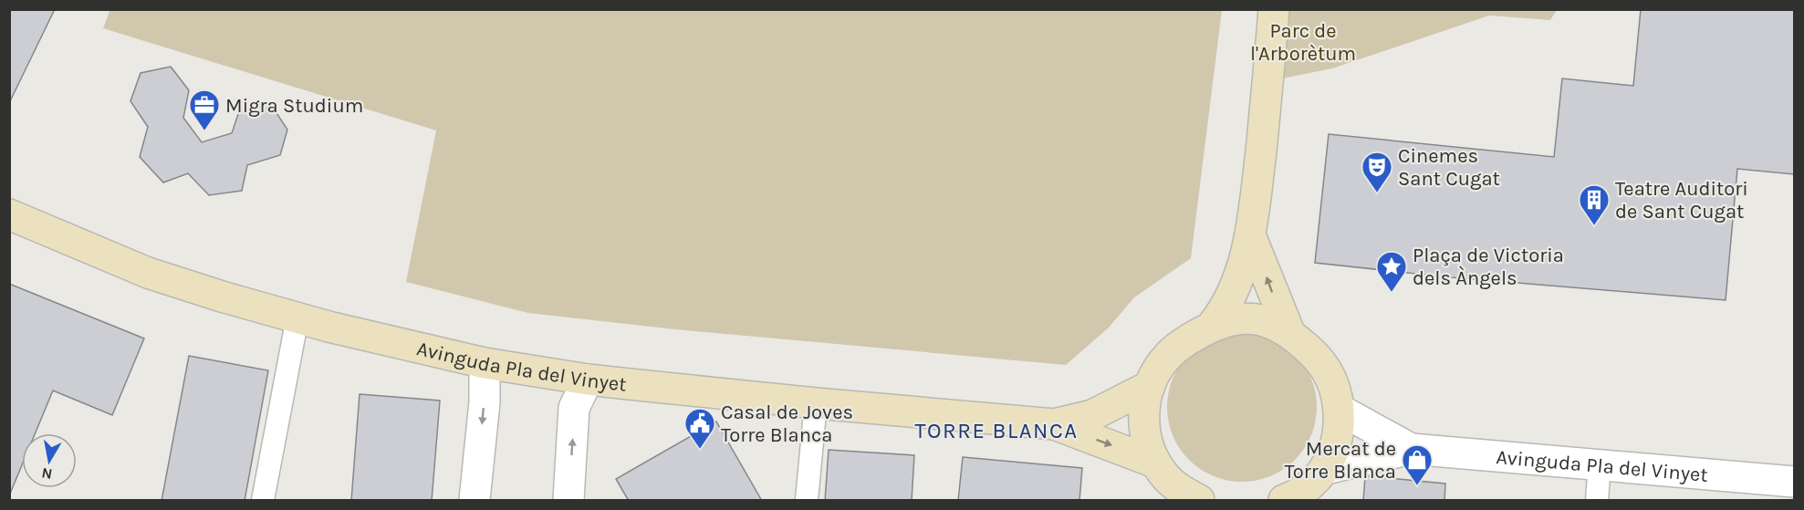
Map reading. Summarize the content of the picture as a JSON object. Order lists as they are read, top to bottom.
{
  "streets": {
    "main road": ["Avinguda Pla del Vinyet"]
  },
  "districts": ["TORRE BLANCA"],
  "parks": ["Parc de l'Arborètum"],
  "places": {
    "office": ["Migra Studium"],
    "theatre": ["Cinemes Sant Cugat"],
    "building": ["Teatre Auditori de Sant Cugat"],
    "place": ["Plaça de Victoria dels Àngels"],
    "public building": ["Casal de Joves Torre Blanca"],
    "shop": ["Mercat de Torre Blanca"]
  },
  "north": "bottom"
}
